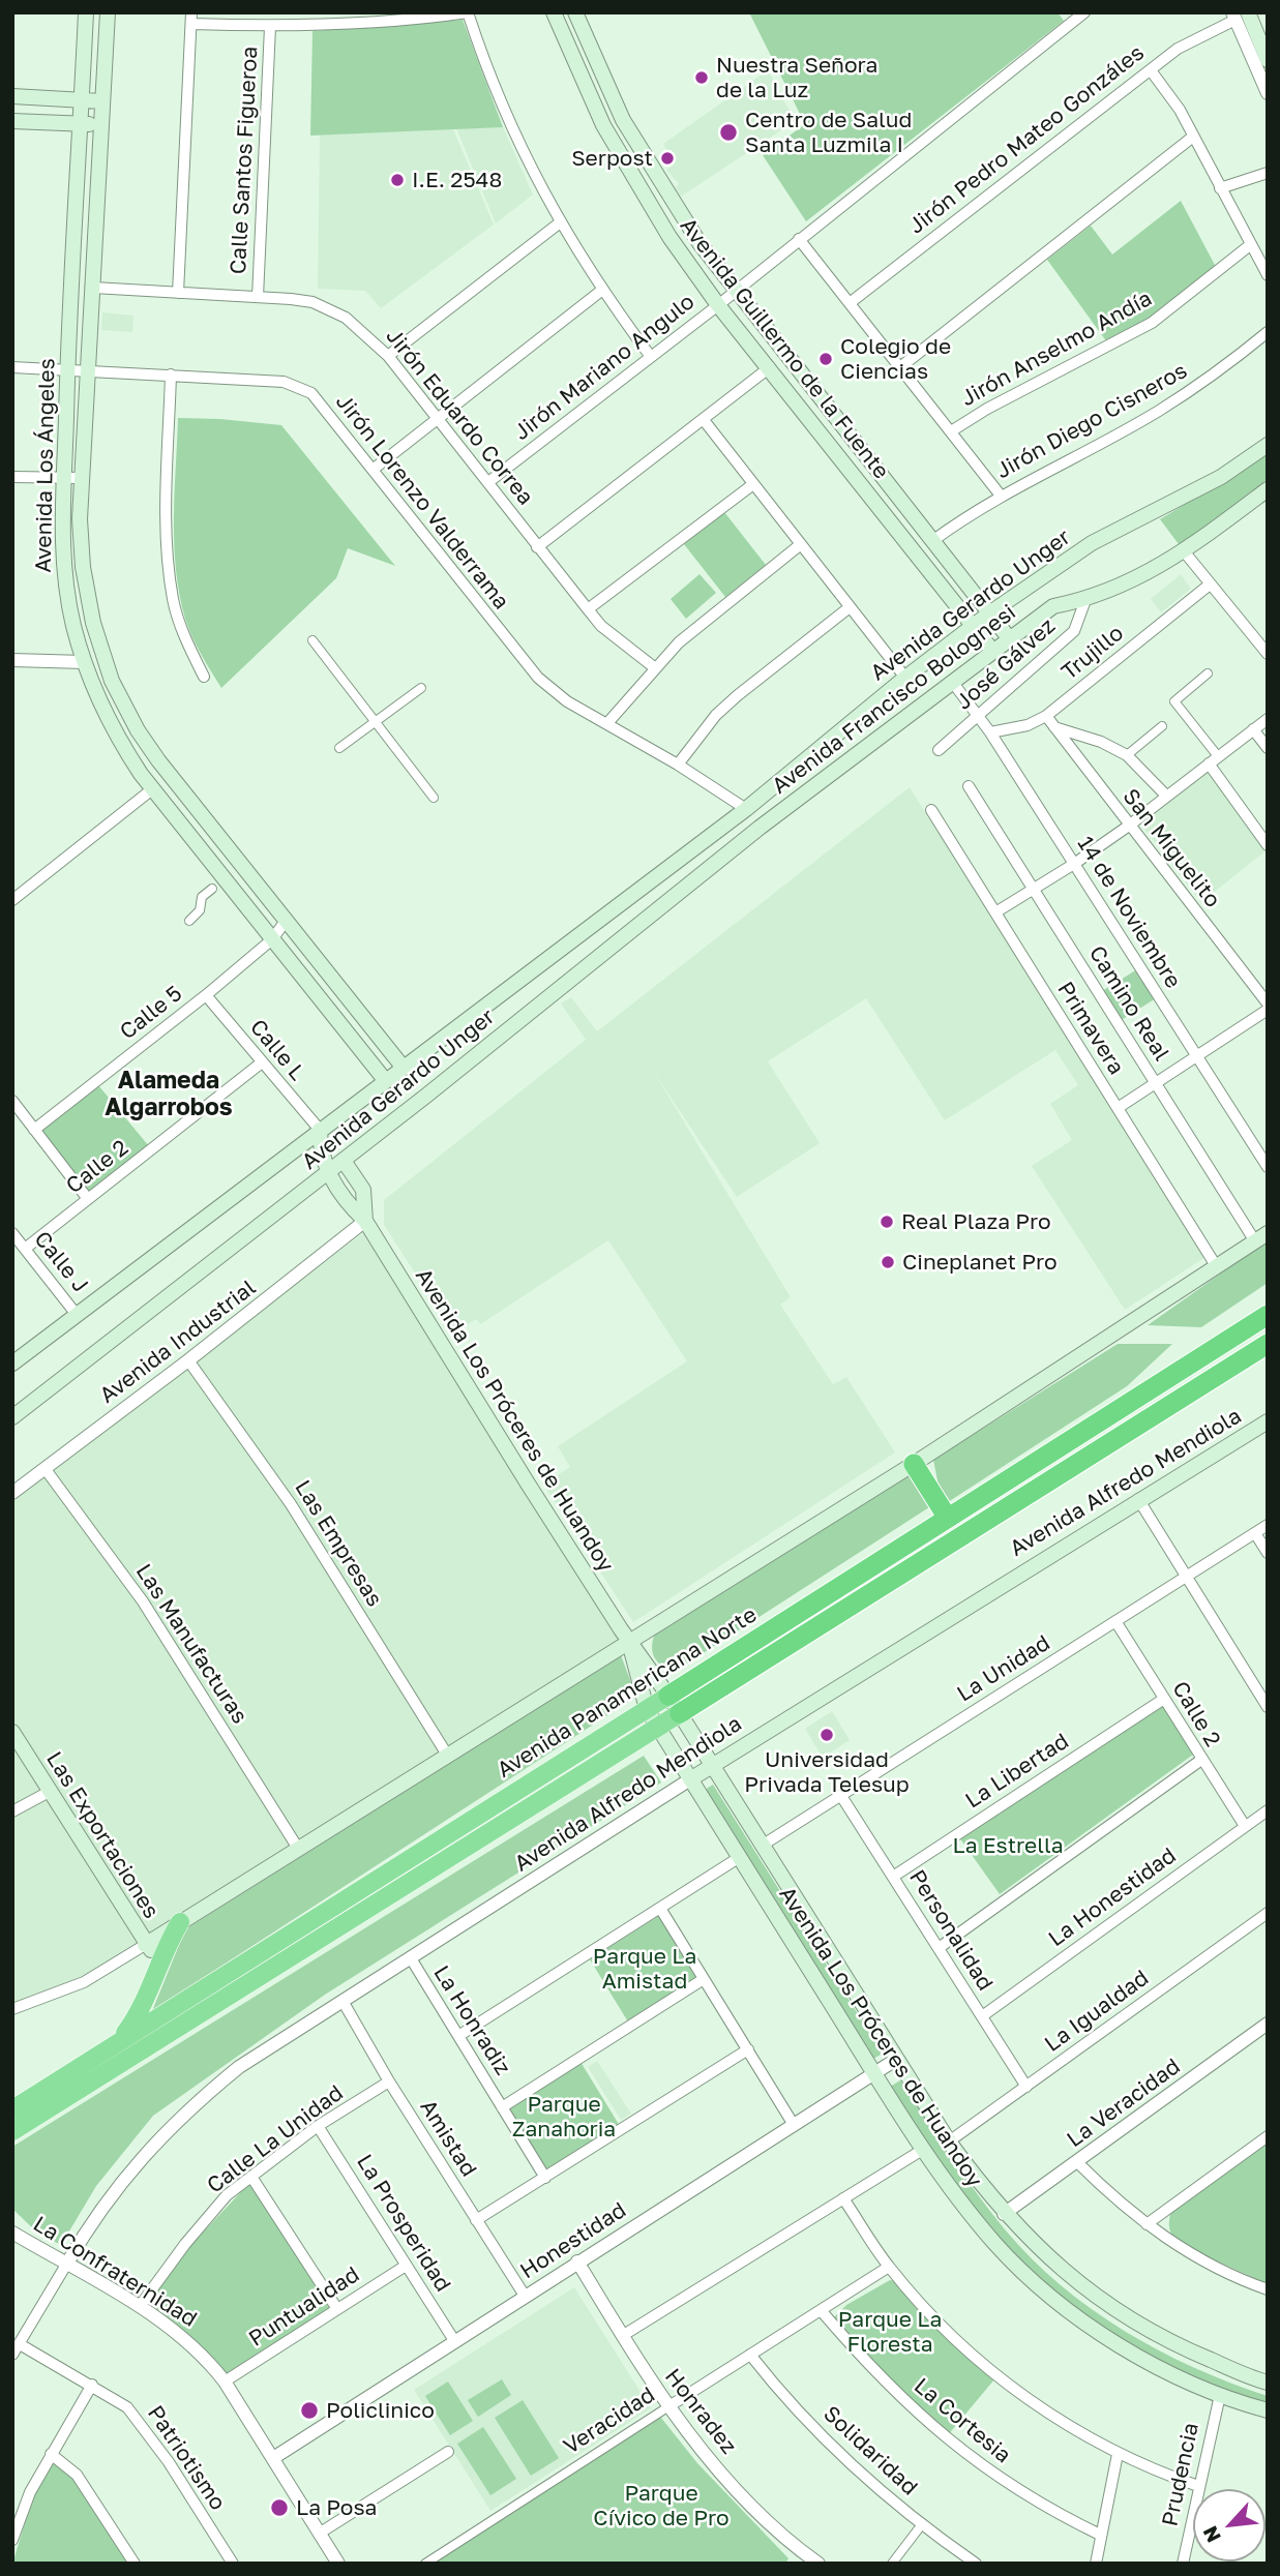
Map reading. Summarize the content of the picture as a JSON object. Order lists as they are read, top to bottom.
{
  "streets": {
    "highway": ["Avenida Panamericana Norte"],
    "main road": [
      "Avenida Guillermo de la Fuente",
      "Avenida Los Ángeles",
      "Avenida Gerardo Unger",
      "José Gálvez",
      "Avenida Francisco Bolognesi",
      "Avenida Los Próceres de Huandoy",
      "Avenida Alfredo Mendiola",
      "Las Exportaciones"
    ],
    "street": [
      "Jirón Pedro Mateo Gonzáles",
      "Calle Santos Figueroa",
      "Jirón Anselmo Andía",
      "Jirón Mariano Angulo",
      "Jirón Eduardo Correa",
      "Jirón Diego Cisneros",
      "Jirón Lorenzo Valderrama",
      "Trujillo",
      "San Miguelito",
      "14 de Noviembre",
      "Camino Real",
      "Calle 5",
      "Primavera",
      "Calle L",
      "Calle 2",
      "Calle J",
      "Avenida Industrial",
      "Las Empresas",
      "Las Manufacturas",
      "La Unidad",
      "La Libertad",
      "La Honestidad",
      "Personalidad",
      "La Igualdad",
      "La Honradiz",
      "La Veracidad",
      "Amistad",
      "Calle La Unidad",
      "La Prosperidad",
      "Honestidad",
      "La Confraternidad",
      "Puntualidad",
      "Honradez",
      "Veracidad",
      "La Cortesia",
      "Solidaridad",
      "Patriotismo",
      "Prudencia"
    ]
  },
  "crossings": [
    ["Calle Santos Figueroa", "Jirón Eduardo Correa"],
    ["Avenida Guillermo de la Fuente", "Jirón Mariano Angulo"],
    ["Avenida Guillermo de la Fuente", "Jirón Diego Cisneros"],
    ["Avenida Guillermo de la Fuente", "Avenida Gerardo Unger"],
    ["Avenida Guillermo de la Fuente", "Avenida Francisco Bolognesi"],
    ["Jirón Mariano Angulo", "Jirón Eduardo Correa"],
    ["Jirón Eduardo Correa", "Avenida Los Ángeles"],
    ["Avenida Los Ángeles", "Jirón Lorenzo Valderrama"],
    ["Avenida Los Ángeles", "Avenida Gerardo Unger"],
    ["Avenida Los Ángeles", "Calle 5"],
    ["Jirón Lorenzo Valderrama", "Avenida Gerardo Unger"],
    ["Avenida Gerardo Unger", "Avenida Francisco Bolognesi"],
    ["Avenida Gerardo Unger", "Calle L"],
    ["Avenida Gerardo Unger", "Calle J"],
    ["Avenida Gerardo Unger", "Avenida Los Próceres de Huandoy"],
    ["Trujillo", "San Miguelito"],
    ["Trujillo", "14 de Noviembre"],
    ["José Gálvez", "Avenida Francisco Bolognesi"],
    ["José Gálvez", "14 de Noviembre"],
    ["Avenida Francisco Bolognesi", "14 de Noviembre"],
    ["Calle 5", "Calle L"],
    ["Calle L", "Calle 2"],
    ["Calle L", "Avenida Los Próceres de Huandoy"],
    ["Calle 2", "Calle J"],
    ["Calle 2", "La Unidad"],
    ["Calle 2", "La Libertad"],
    ["Calle 2", "La Honestidad"],
    ["Avenida Industrial", "Avenida Los Próceres de Huandoy"],
    ["Avenida Industrial", "Las Empresas"],
    ["Avenida Industrial", "Las Manufacturas"],
    ["Avenida Los Próceres de Huandoy", "Avenida Alfredo Mendiola"],
    ["Avenida Los Próceres de Huandoy", "La Unidad"],
    ["Avenida Los Próceres de Huandoy", "Avenida Panamericana Norte"],
    ["Avenida Los Próceres de Huandoy", "La Igualdad"],
    ["Avenida Los Próceres de Huandoy", "La Veracidad"],
    ["Avenida Los Próceres de Huandoy", "Honestidad"],
    ["Avenida Los Próceres de Huandoy", "Prudencia"],
    ["Avenida Alfredo Mendiola", "La Honradiz"],
    ["Avenida Alfredo Mendiola", "Amistad"],
    ["Avenida Alfredo Mendiola", "La Confraternidad"],
    ["La Unidad", "Personalidad"],
    ["La Libertad", "Personalidad"],
    ["La Honestidad", "Personalidad"],
    ["Personalidad", "La Igualdad"],
    ["Amistad", "Calle La Unidad"],
    ["Amistad", "Honestidad"],
    ["Calle La Unidad", "La Prosperidad"],
    ["Calle La Unidad", "La Confraternidad"],
    ["La Prosperidad", "Honestidad"],
    ["La Prosperidad", "Puntualidad"],
    ["Honestidad", "La Confraternidad"],
    ["Honestidad", "Honradez"],
    ["La Confraternidad", "Puntualidad"],
    ["Honradez", "Veracidad"],
    ["Veracidad", "La Cortesia"],
    ["Veracidad", "Solidaridad"]
  ],
  "districts": ["Alameda Algarrobos"],
  "parks": [
    "La Estrella",
    "Parque La Amistad",
    "Parque Zanahoria",
    "Parque La Floresta",
    "Parque Cívico de Pro"
  ],
  "places": [
    "Nuestra Señora de la Luz",
    "Centro de Salud Santa Luzmila I",
    "Serpost",
    "I.E. 2548",
    "Colegio de Ciencias",
    "Real Plaza Pro",
    "Cineplanet Pro",
    "Universidad Privada Telesup",
    "Policlinico",
    "La Posa"
  ],
  "north": "bottom left"
}
